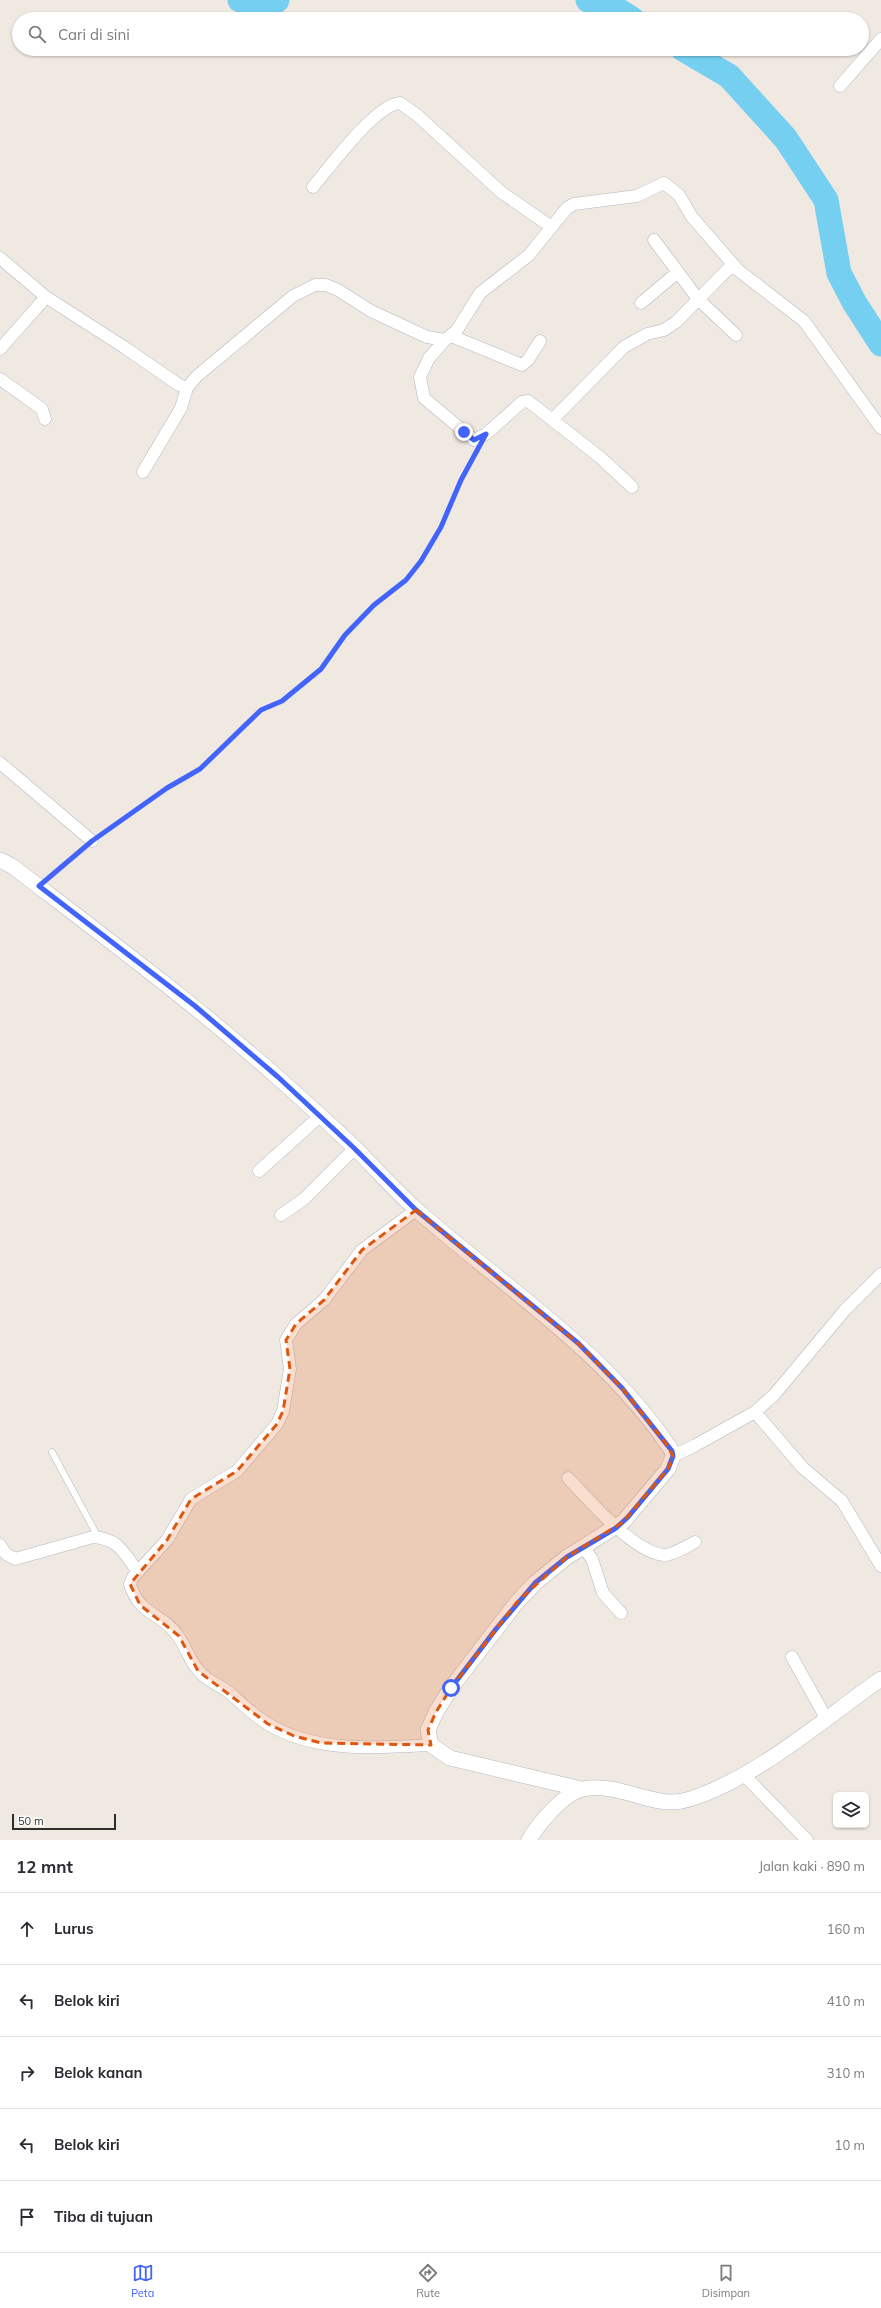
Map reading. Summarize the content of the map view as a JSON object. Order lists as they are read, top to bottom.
{
  "scale_bar": "50 m",
  "page": {
    "search": "Cari di sini",
    "scale": "50 m",
    "heading": ["12 mnt", "Jalan kaki · 890 m"],
    "list": [
      ["Lurus", "160 m"],
      ["Belok kiri", "410 m"],
      ["Belok kanan", "310 m"],
      ["Belok kiri", "10 m"],
      "Tiba di tujuan"
    ],
    "nav": ["Peta", "Rute", "Disimpan"]
  }
}
